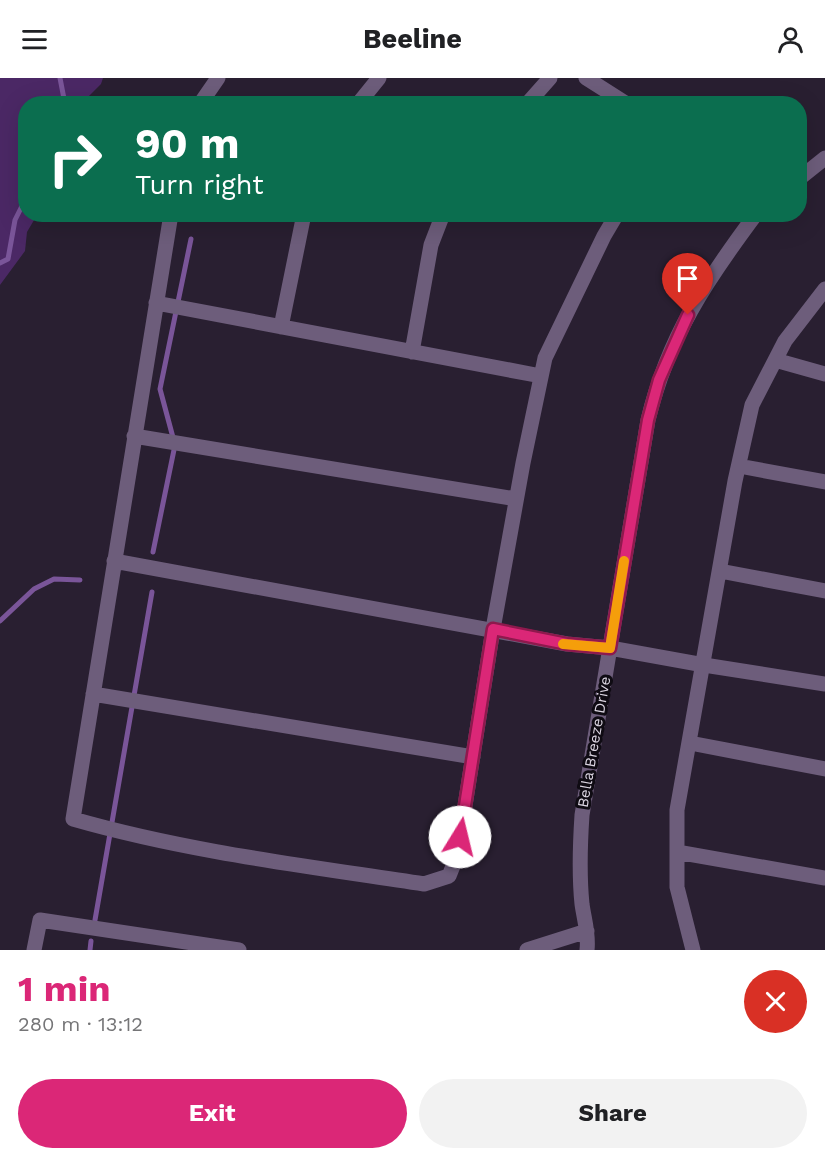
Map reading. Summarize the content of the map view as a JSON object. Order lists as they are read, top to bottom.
{
  "streets": {
    "street": ["Bella Breeze Drive"]
  },
  "page": {
    "header": "Beeline",
    "turn": ["90 m", "Turn right"],
    "heading": ["1 min", "280 m · 13:12"],
    "buttons": ["Exit", "Share"]
  }
}
